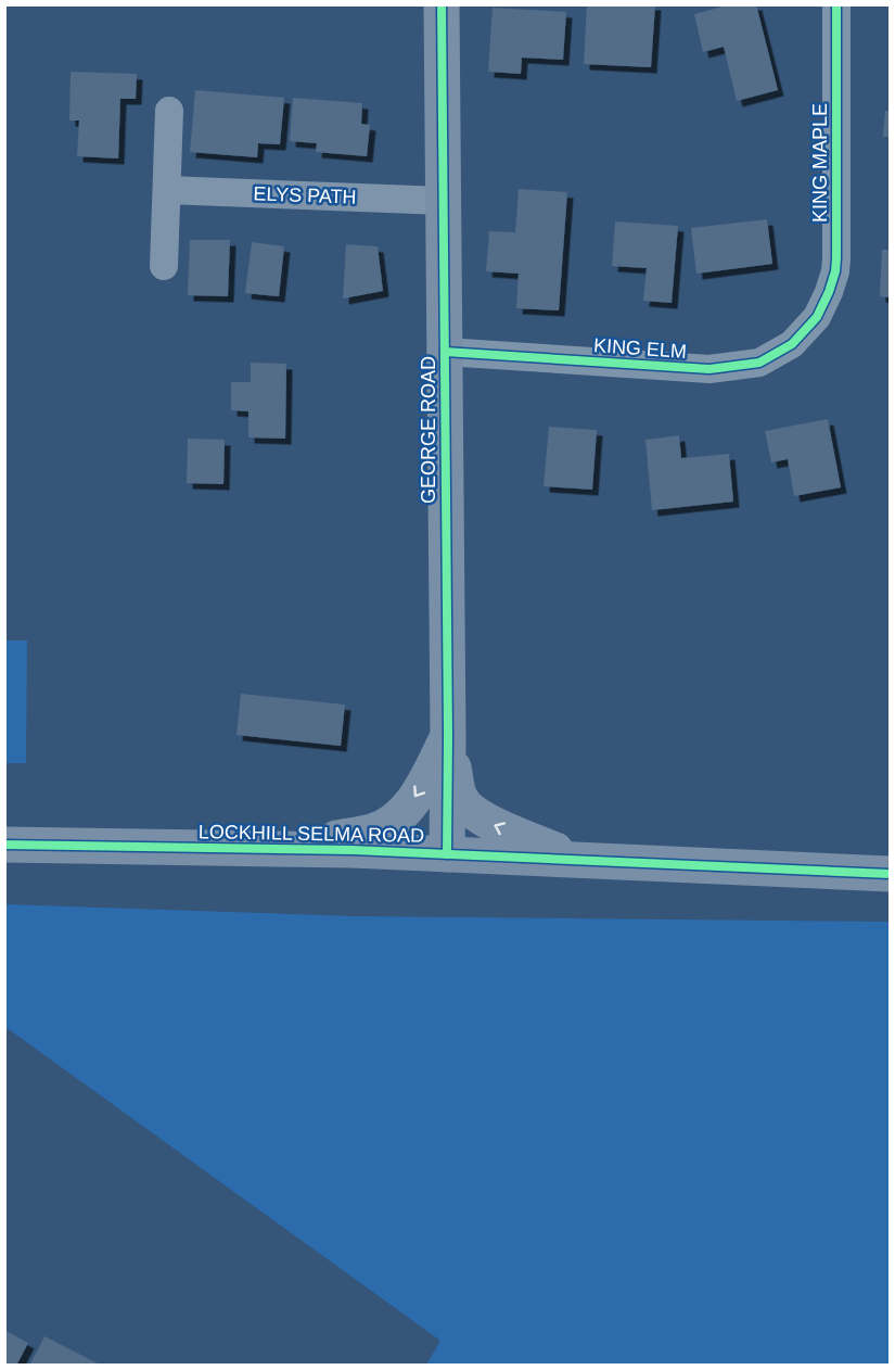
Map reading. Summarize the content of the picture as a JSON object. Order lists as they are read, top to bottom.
{
  "streets": {
    "main road": ["GEORGE ROAD", "LOCKHILL SELMA ROAD"],
    "street": ["KING MAPLE", "ELYS PATH", "KING ELM"]
  },
  "crossings": [
    ["KING MAPLE", "KING ELM"],
    ["ELYS PATH", "GEORGE ROAD"],
    ["KING ELM", "GEORGE ROAD"],
    ["GEORGE ROAD", "LOCKHILL SELMA ROAD"]
  ]
}
